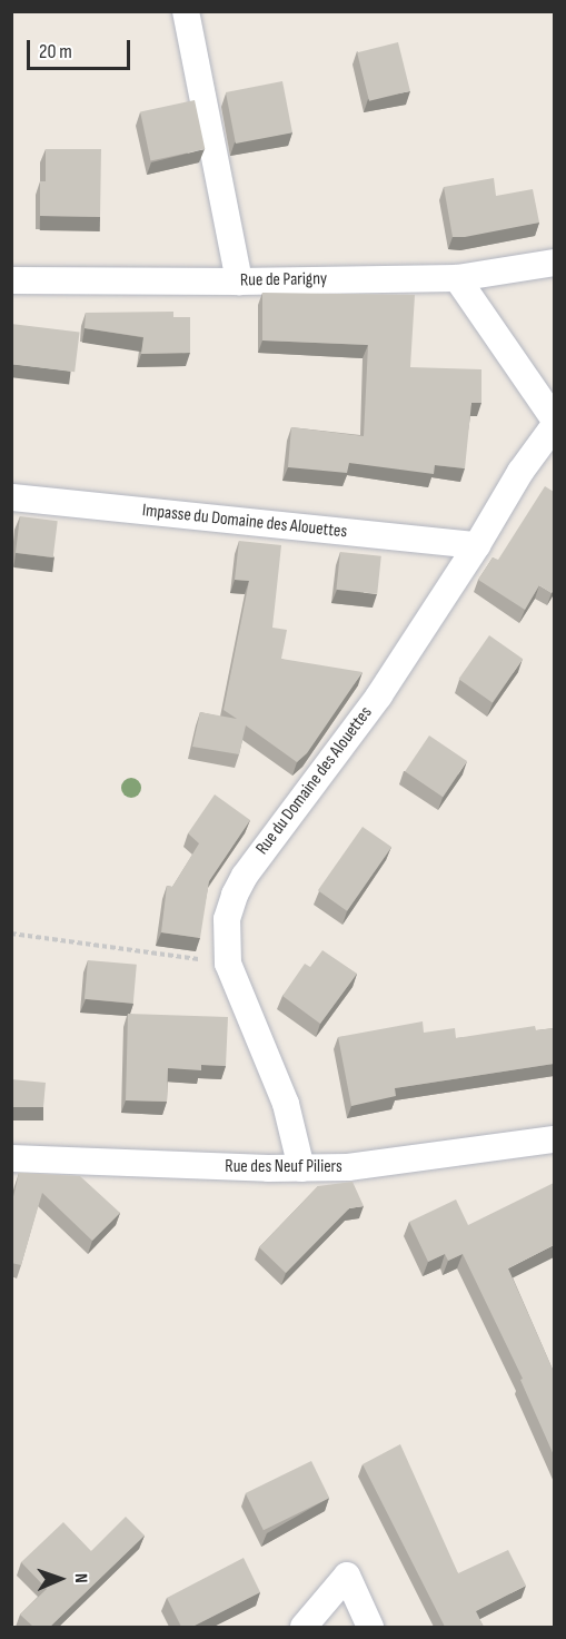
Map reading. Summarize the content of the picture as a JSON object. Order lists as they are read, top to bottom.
{
  "streets": {
    "street": [
      "Rue de Parigny",
      "Impasse du Domaine des Alouettes",
      "Rue du Domaine des Alouettes",
      "Rue des Neuf Piliers"
    ]
  },
  "crossings": [
    ["Impasse du Domaine des Alouettes", "Rue du Domaine des Alouettes"],
    ["Rue du Domaine des Alouettes", "Rue des Neuf Piliers"]
  ],
  "scale_bar": "20 m",
  "north": "right"
}
